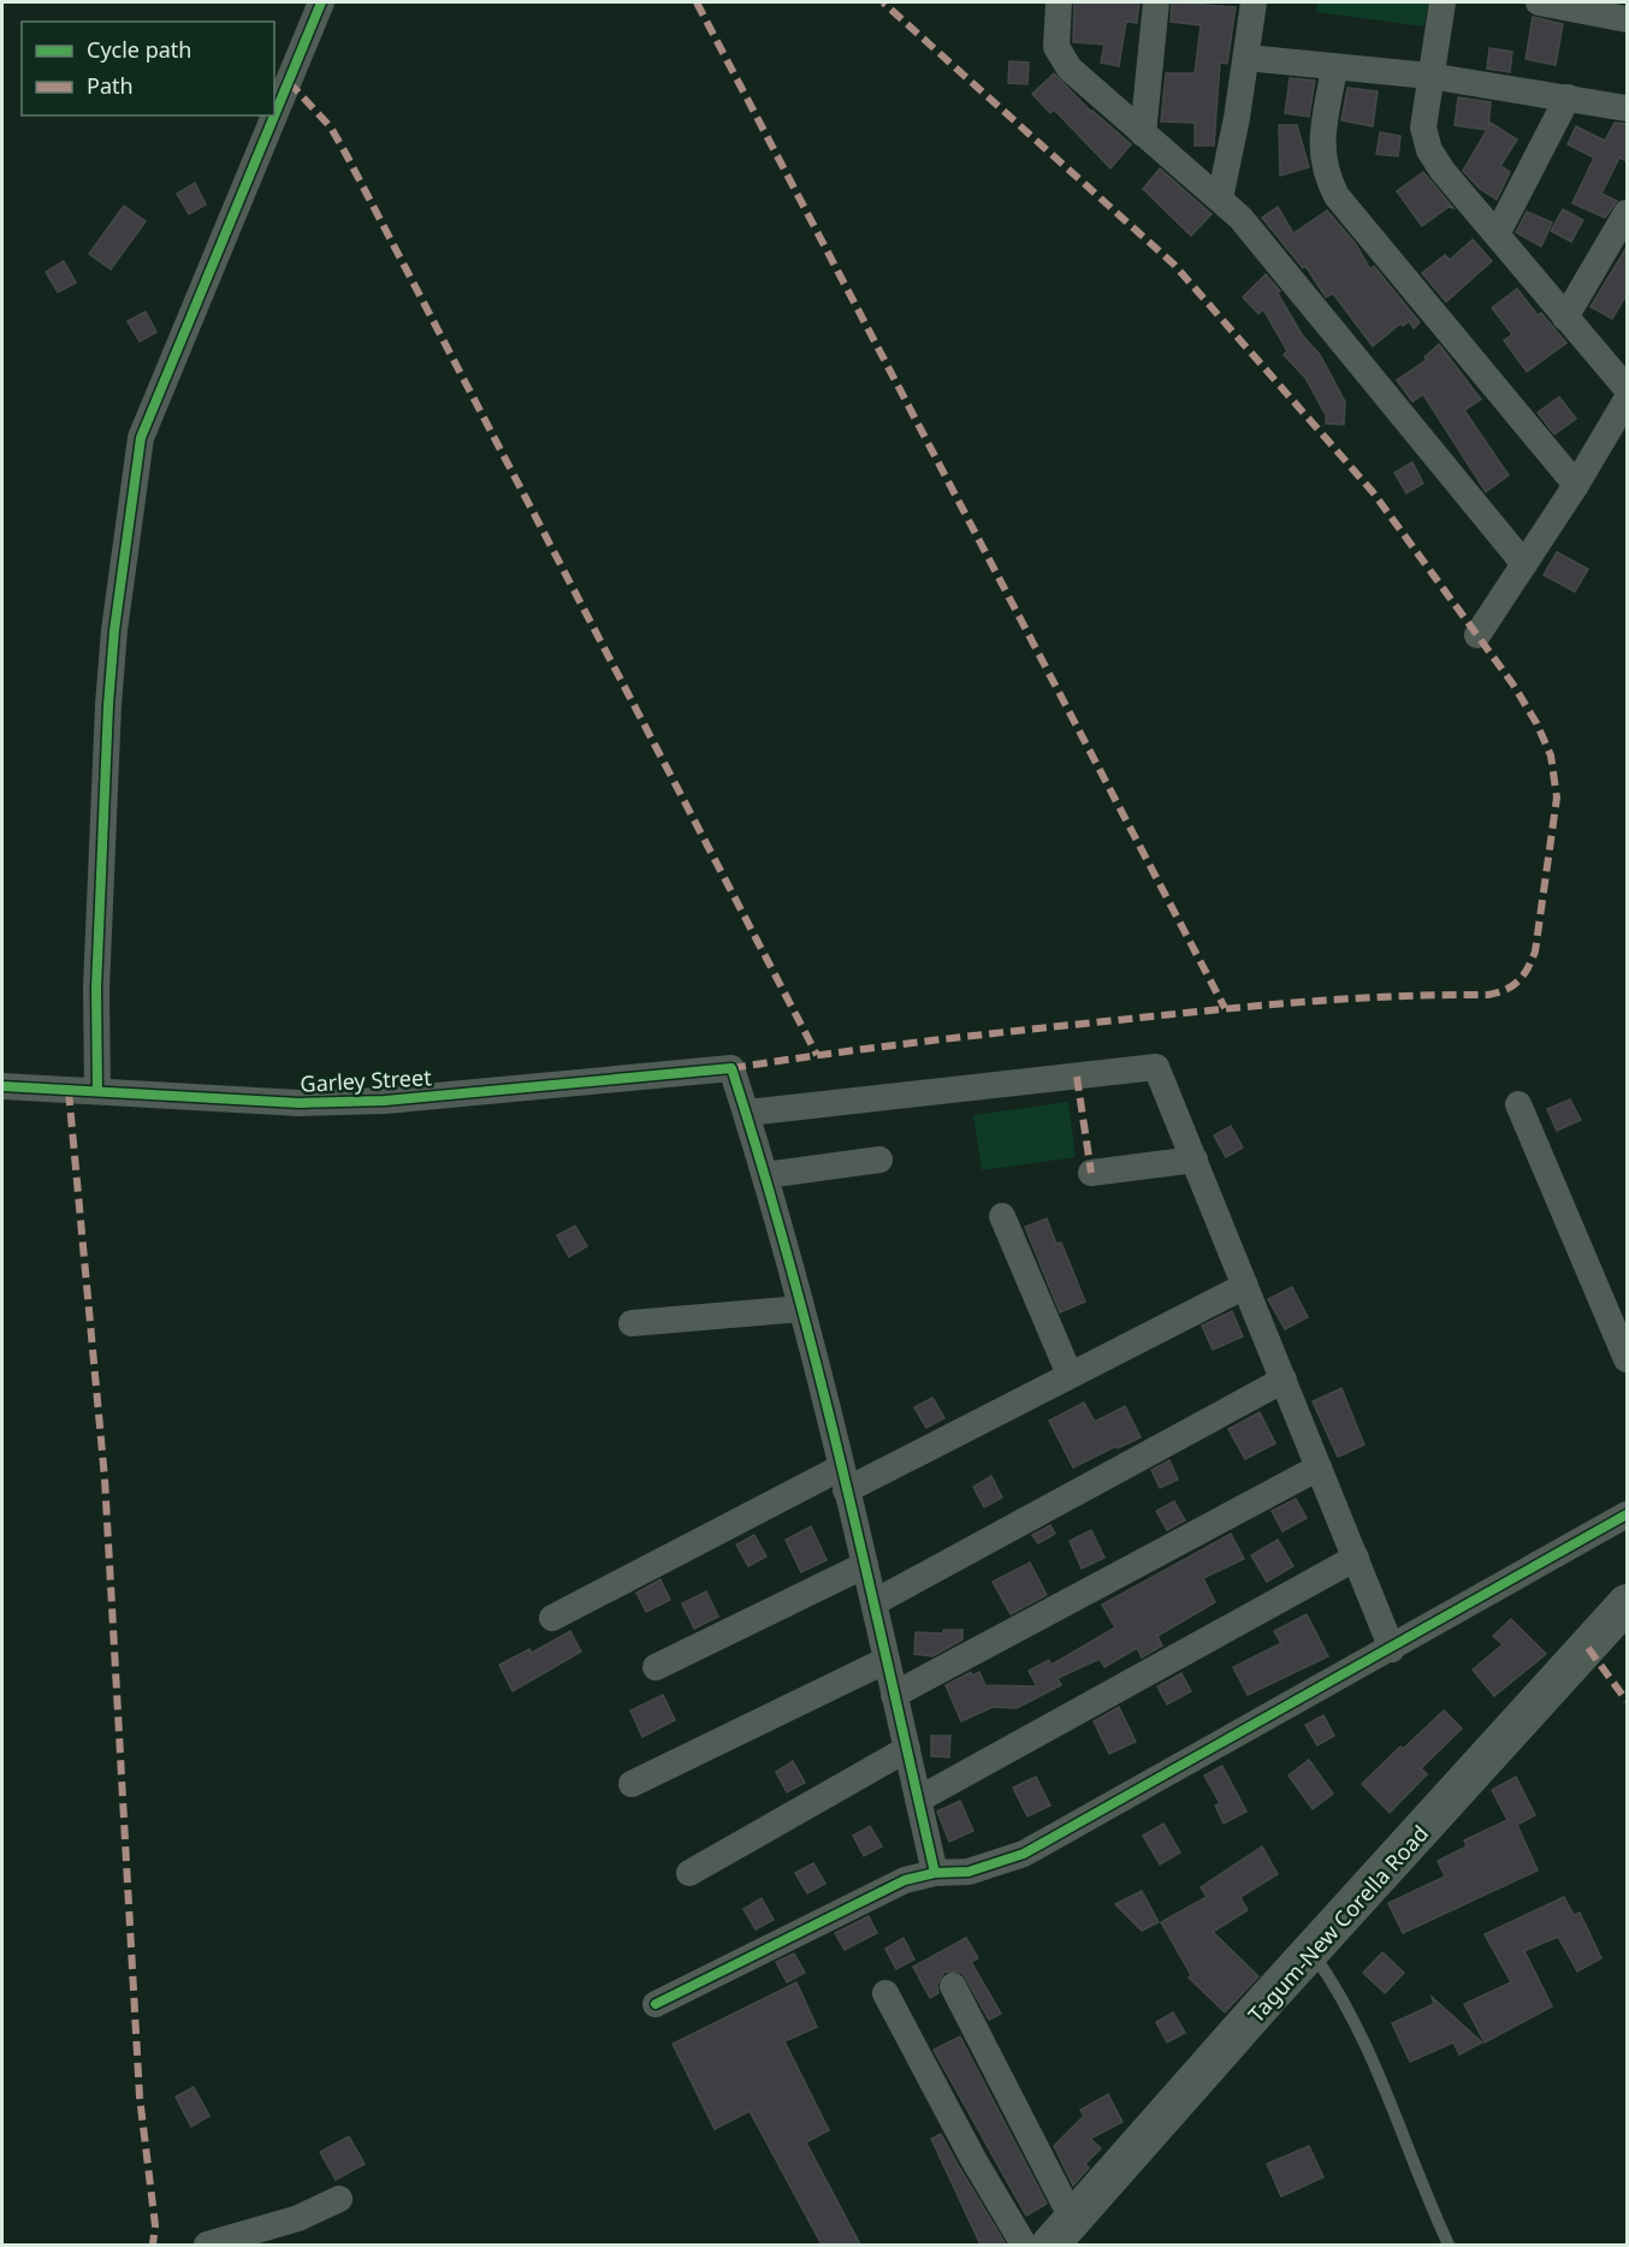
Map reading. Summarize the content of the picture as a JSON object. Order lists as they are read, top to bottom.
{
  "streets": {
    "main road": ["Tagum-New Corella Road"],
    "street": ["Garley Street"]
  },
  "legend": ["Cycle path", "Path"]
}
